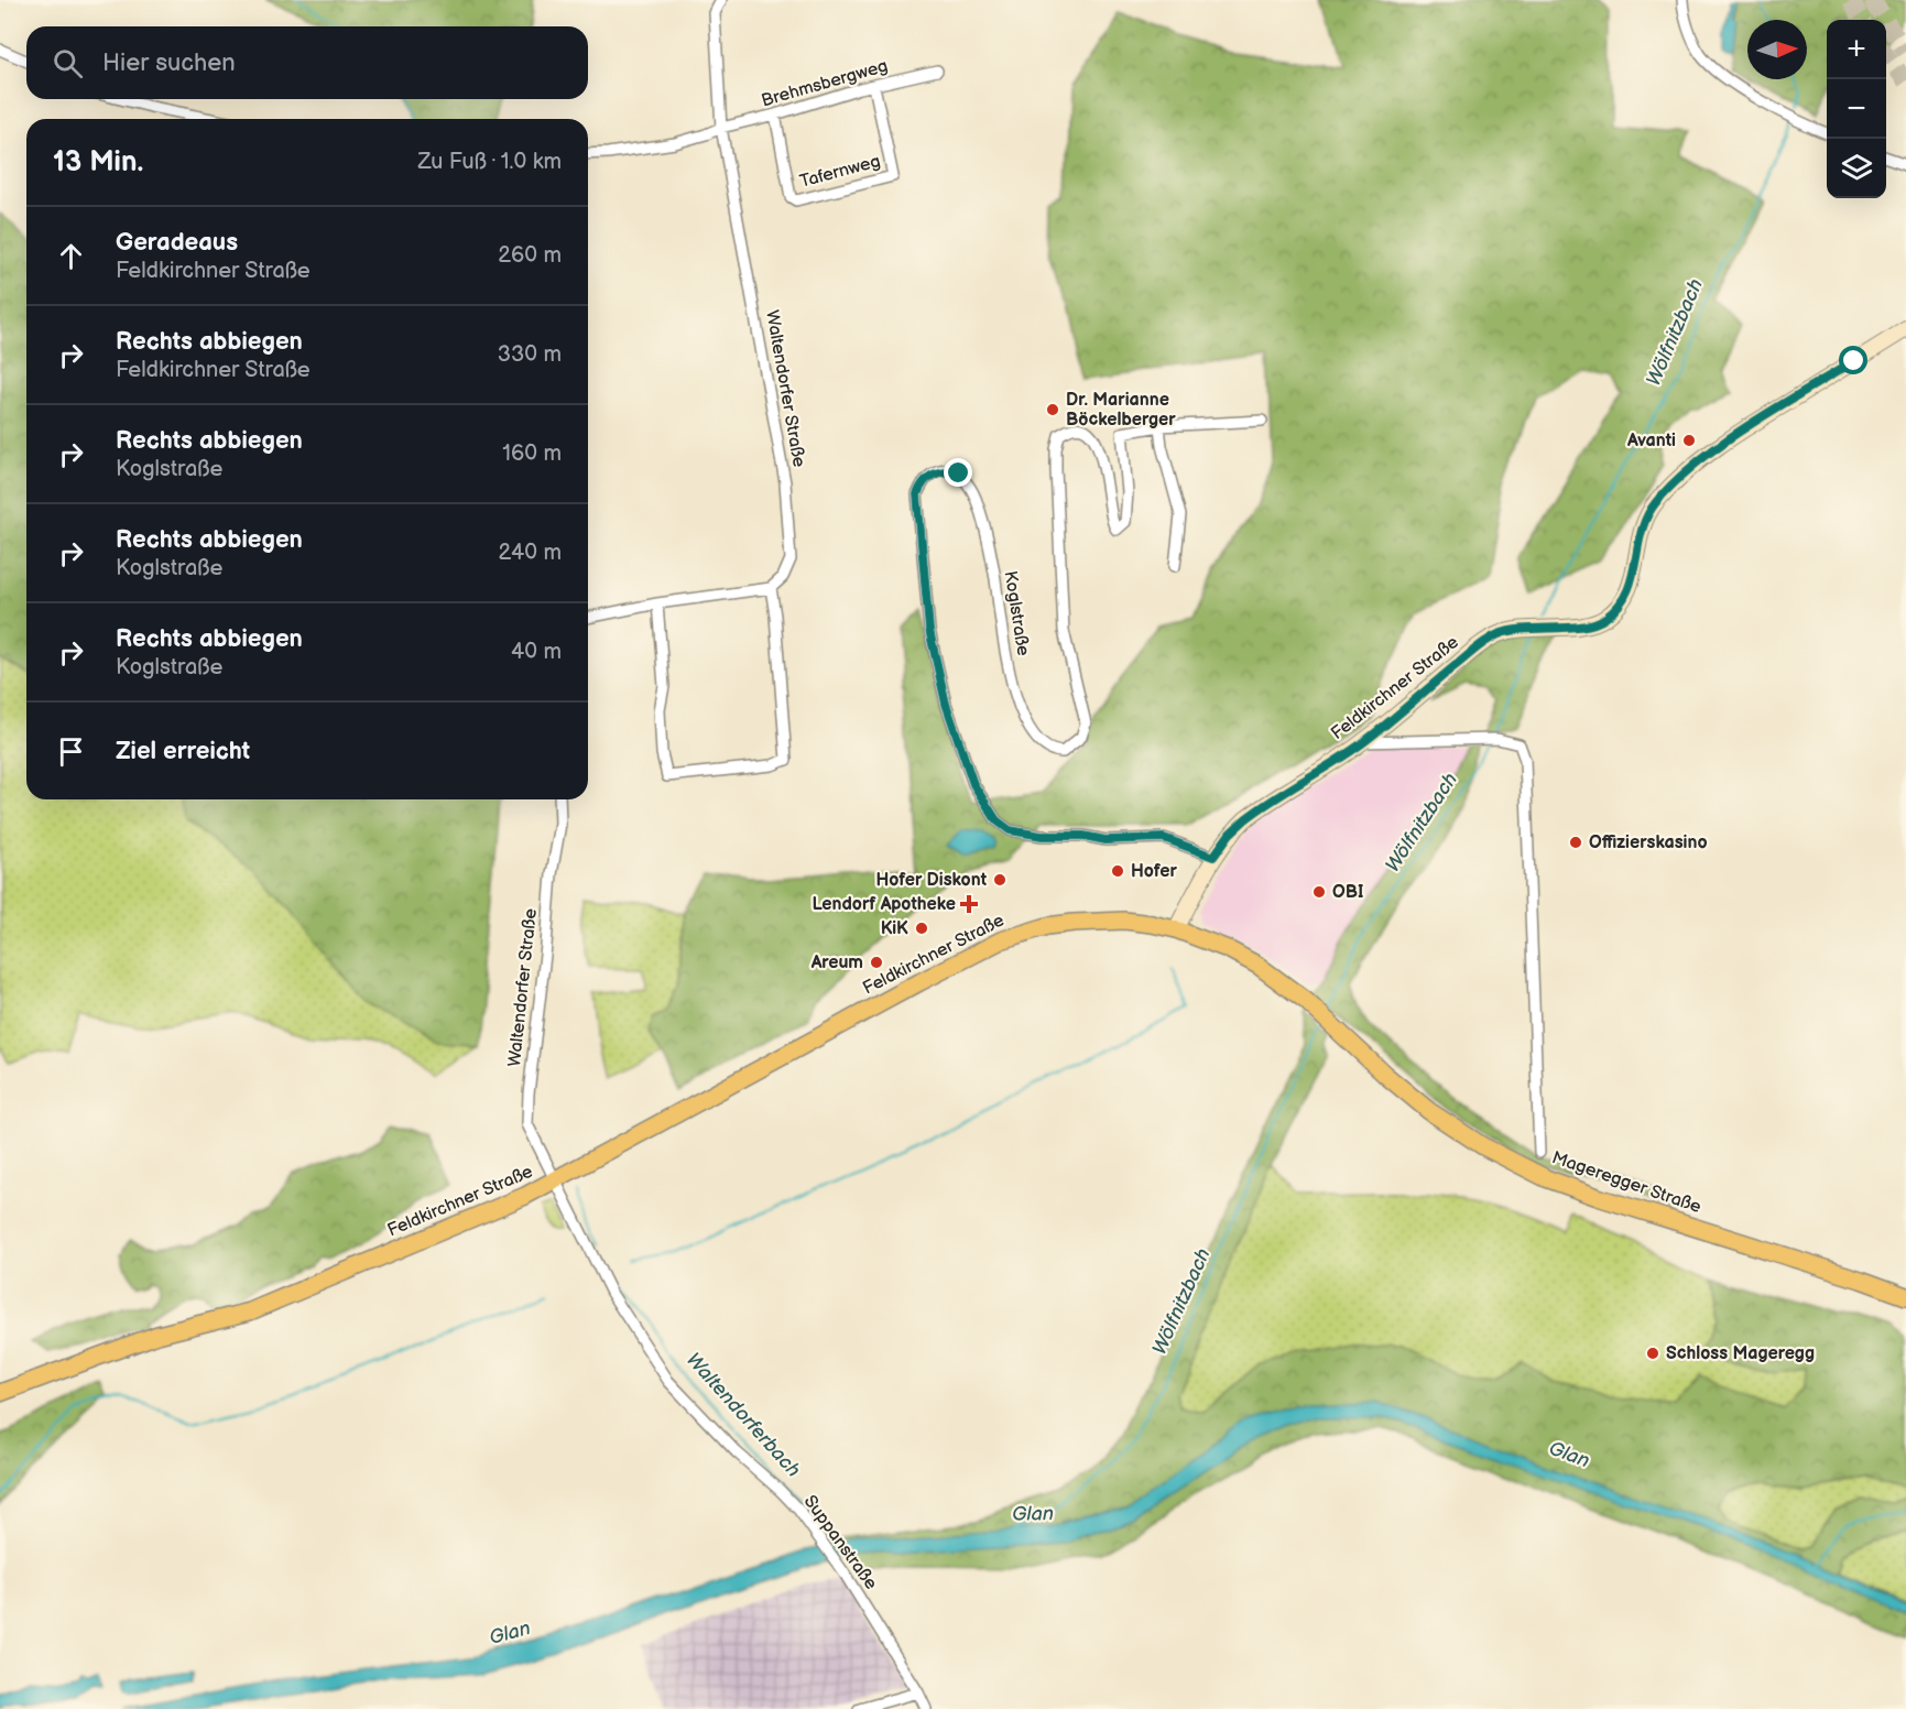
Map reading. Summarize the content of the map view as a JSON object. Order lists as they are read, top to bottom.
{
  "streets": {
    "main road": ["Feldkirchner Straße", "Mageregger Straße"],
    "street": [
      "Brehmsbergweg",
      "Tafernweg",
      "Waltendorfer Straße",
      "Koglstraße",
      "Suppanstraße"
    ]
  },
  "crossings": [
    ["Brehmsbergweg", "Tafernweg"],
    ["Brehmsbergweg", "Waltendorfer Straße"],
    ["Waltendorfer Straße", "Feldkirchner Straße"],
    ["Waltendorfer Straße", "Suppanstraße"],
    ["Koglstraße", "Feldkirchner Straße"],
    ["Feldkirchner Straße", "Mageregger Straße"],
    ["Feldkirchner Straße", "Suppanstraße"]
  ],
  "water": ["Wölfnitzbach", "Waltendorferbach", "Glan"],
  "places": {
    "other": [
      "Dr. Marianne Böckelberger",
      "Avanti",
      "Offizierskasino",
      "Hofer",
      "Hofer Diskont",
      "OBI",
      "KiK",
      "Areum",
      "Schloss Mageregg"
    ],
    "health": ["Lendorf Apotheke"]
  },
  "north": "right",
  "page": {
    "map_buttons": ["+", "−"],
    "search": "Hier suchen",
    "heading": ["13 Min.", "Zu Fuß · 1.0 km"],
    "list": [
      ["Geradeaus", "Feldkirchner Straße", "260 m"],
      ["Rechts abbiegen", "Feldkirchner Straße", "330 m"],
      ["Rechts abbiegen", "Koglstraße", "160 m"],
      ["Rechts abbiegen", "Koglstraße", "240 m"],
      ["Rechts abbiegen", "Koglstraße", "40 m"],
      "Ziel erreicht"
    ]
  }
}
